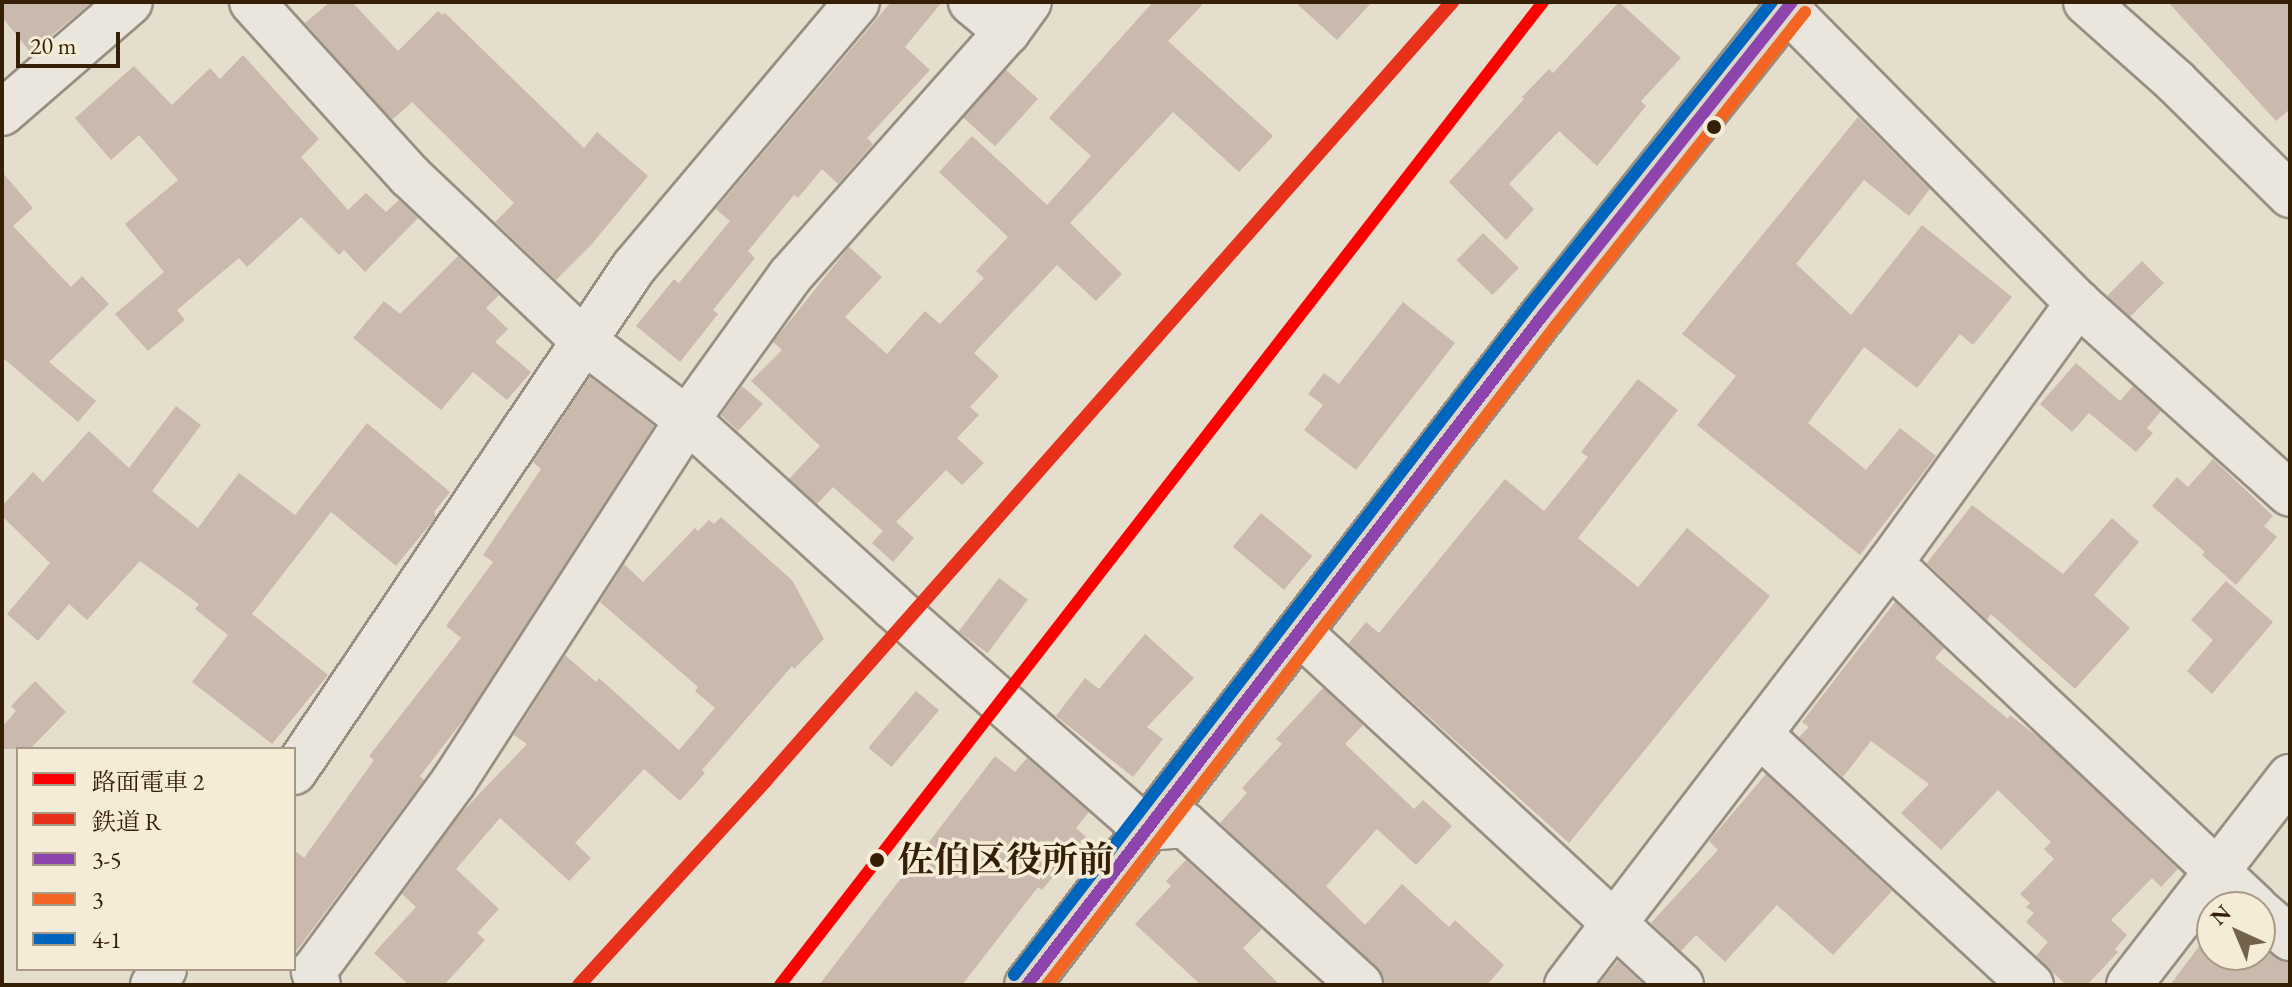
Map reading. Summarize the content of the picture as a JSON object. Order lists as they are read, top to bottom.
{
  "places": ["佐伯区役所前"],
  "lines": [
    "tram line 2",
    "rail line R",
    "transit line 3-5",
    "transit line 4-1",
    "transit line 3"
  ],
  "legend": [
    "路面電車 2",
    "鉄道 R",
    "3-5",
    "3",
    "4-1"
  ],
  "scale_bar": "20 m",
  "north": "top left"
}
